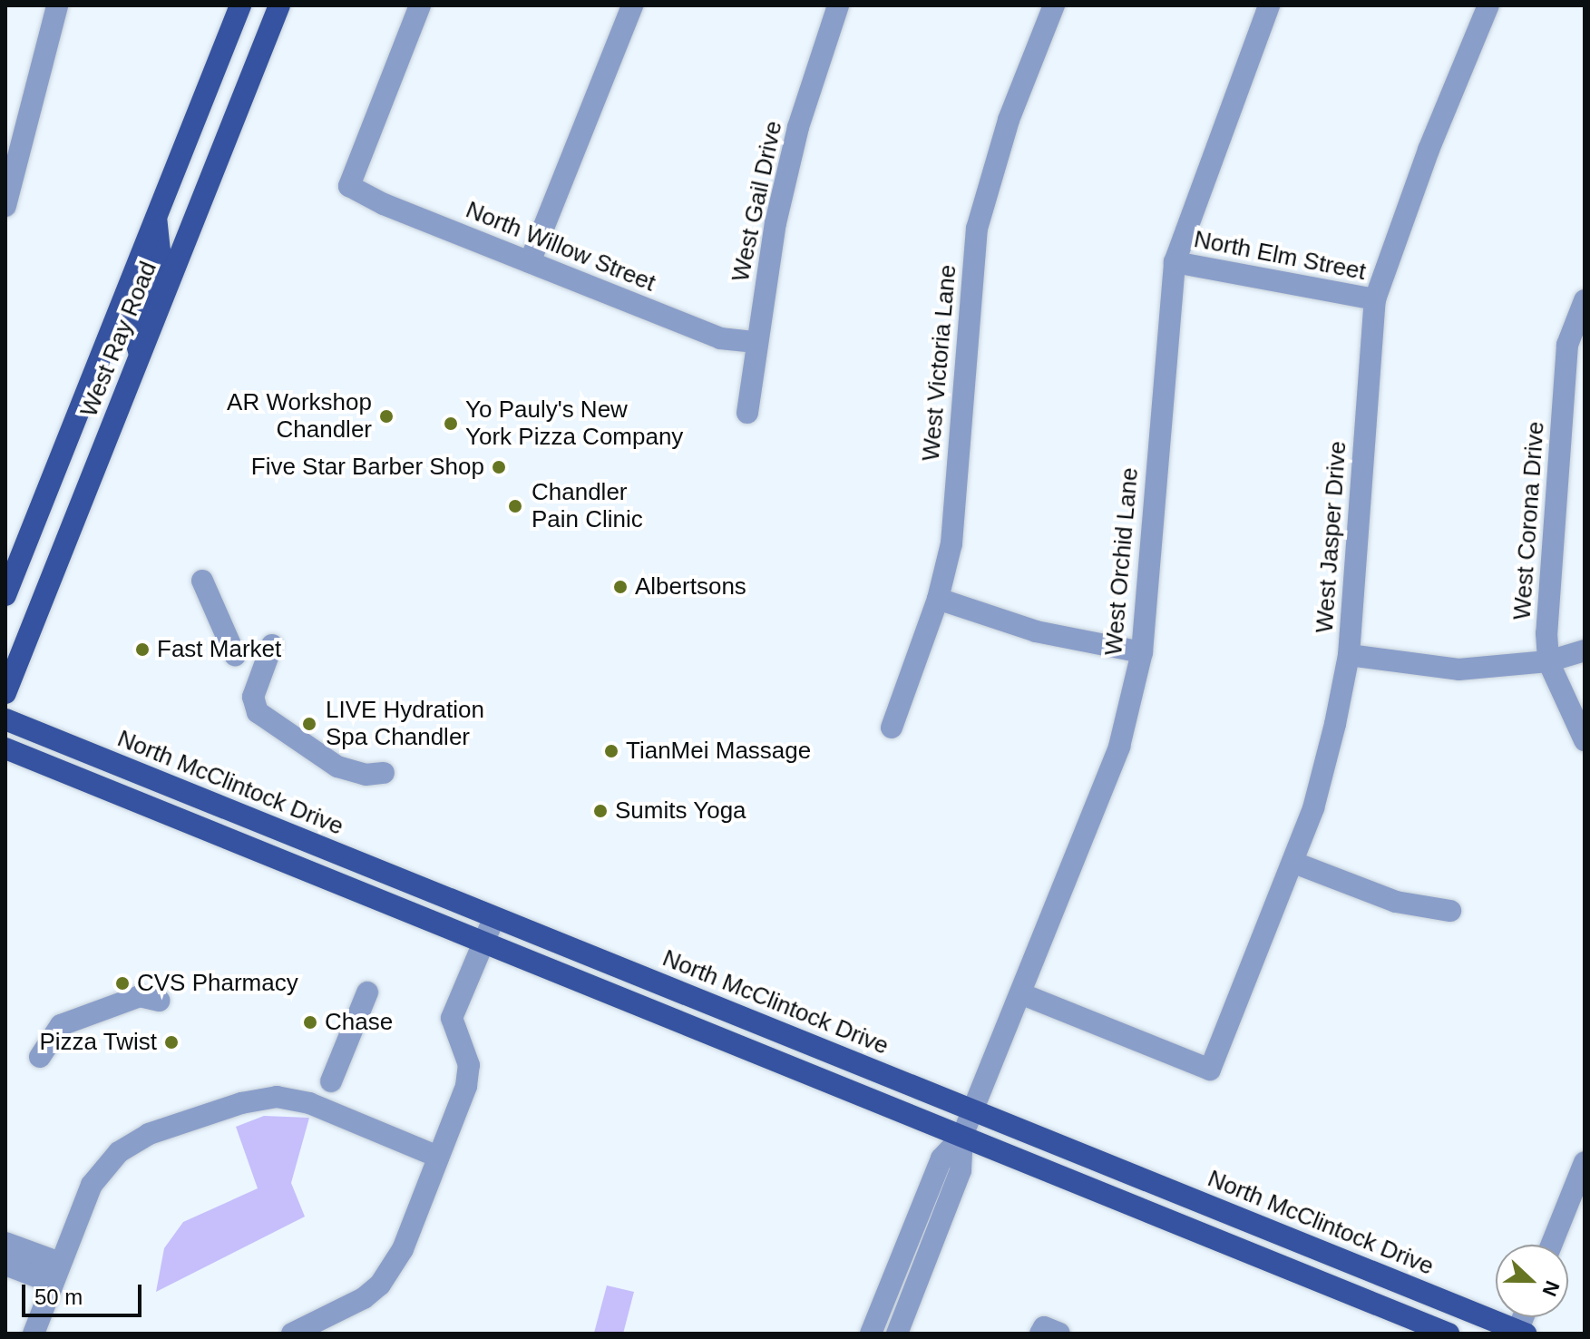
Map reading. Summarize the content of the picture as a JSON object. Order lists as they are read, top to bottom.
{
  "streets": {
    "main road": ["West Ray Road", "North McClintock Drive"],
    "street": [
      "West Gail Drive",
      "North Willow Street",
      "North Elm Street",
      "West Victoria Lane",
      "West Corona Drive",
      "West Jasper Drive",
      "West Orchid Lane"
    ]
  },
  "crossings": [
    ["West Gail Drive", "North Willow Street"],
    ["North Elm Street", "West Jasper Drive"],
    ["North Elm Street", "West Orchid Lane"],
    ["West Jasper Drive", "West Orchid Lane"],
    ["West Orchid Lane", "North McClintock Drive"]
  ],
  "places": [
    "AR Workshop Chandler",
    "Yo Pauly's New York Pizza Company",
    "Five Star Barber Shop",
    "Chandler Pain Clinic",
    "Albertsons",
    "Fast Market",
    "LIVE Hydration Spa Chandler",
    "TianMei Massage",
    "Sumits Yoga",
    "CVS Pharmacy",
    "Chase",
    "Pizza Twist"
  ],
  "scale_bar": "50 m",
  "north": "right"
}
